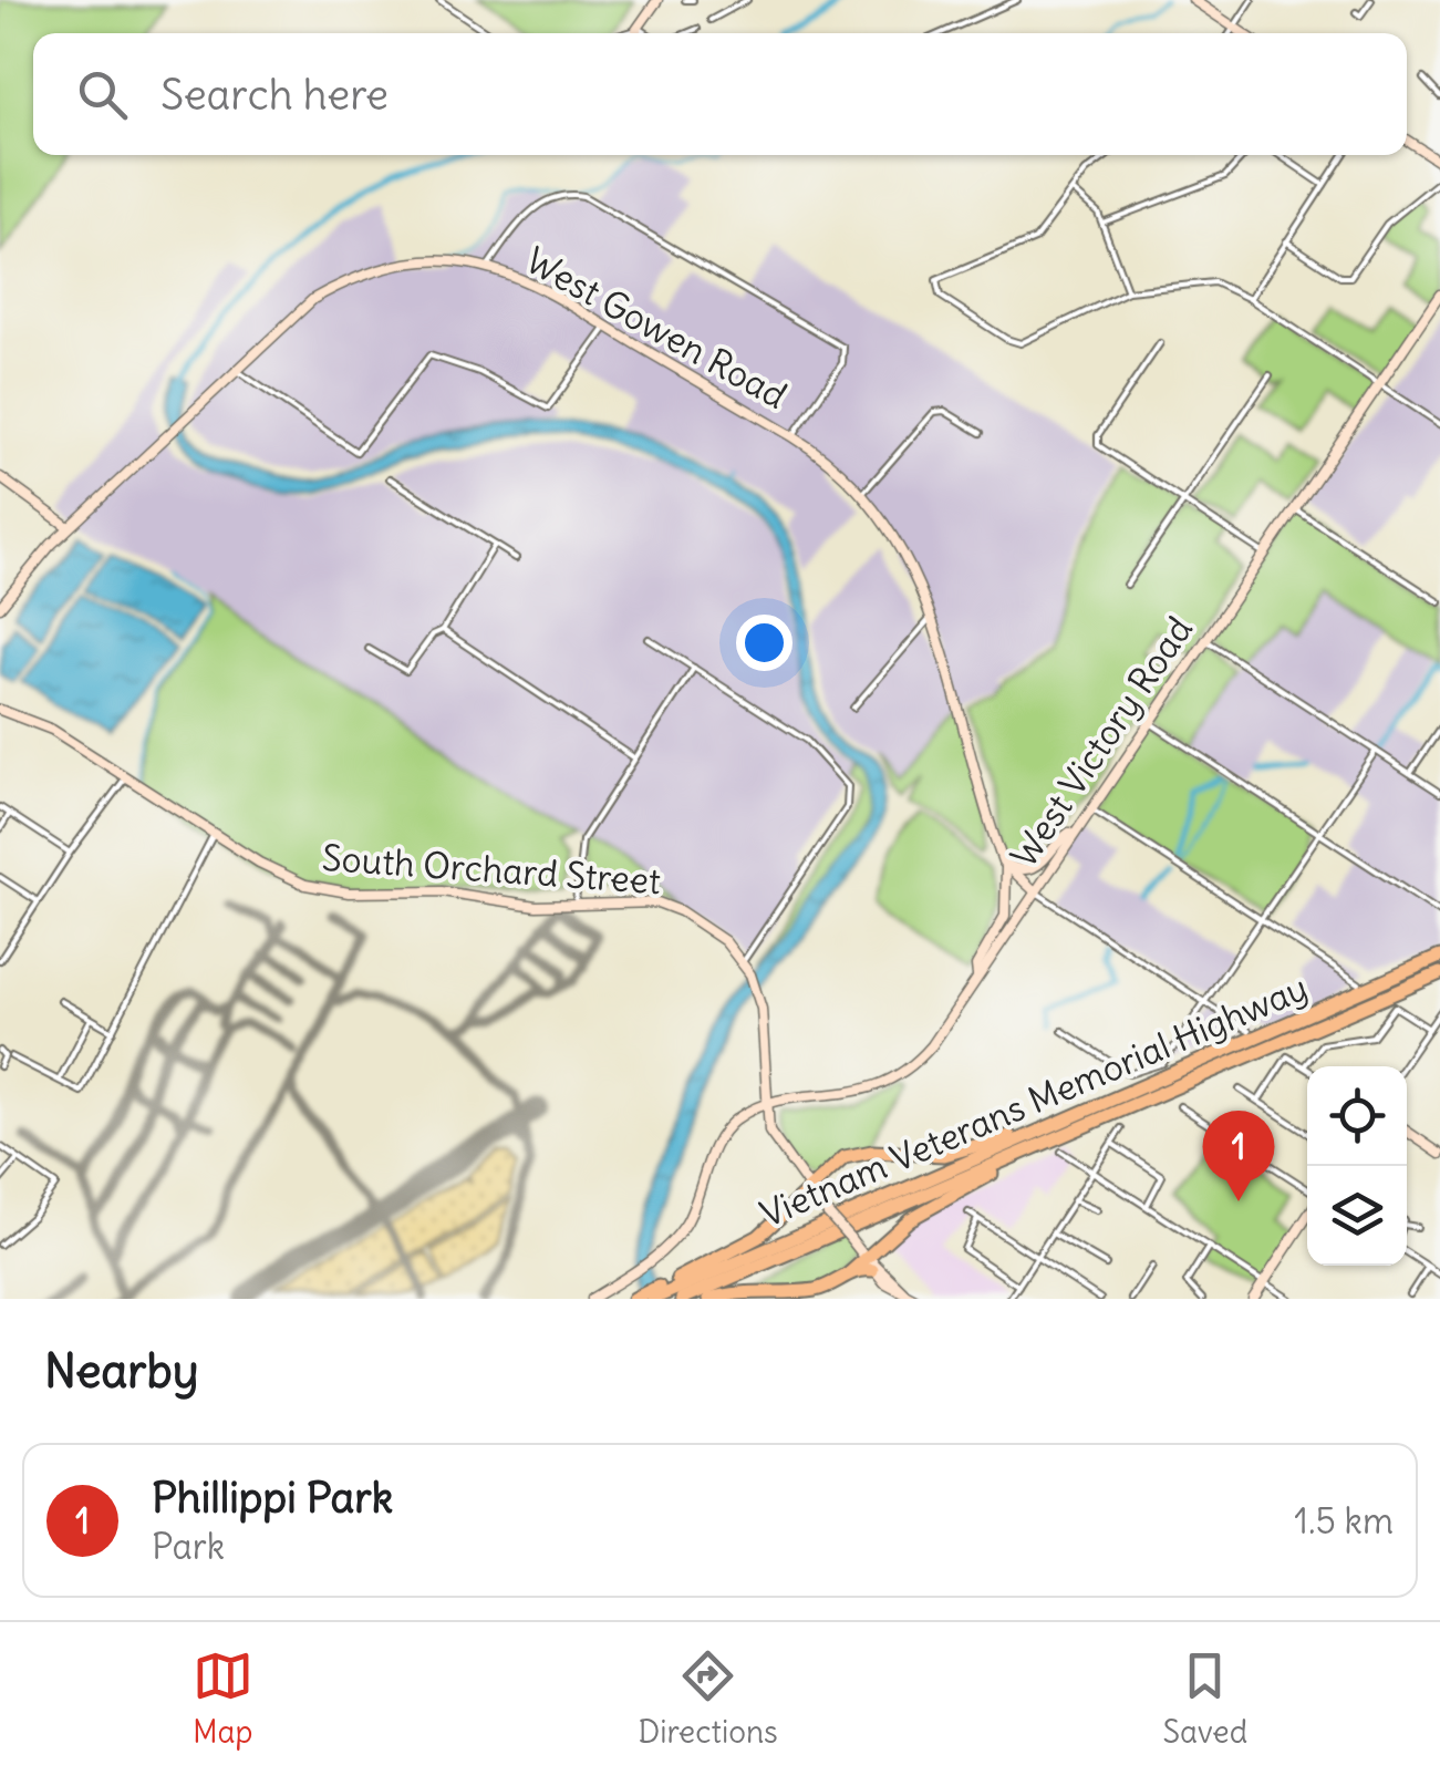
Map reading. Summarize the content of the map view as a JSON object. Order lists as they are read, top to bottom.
{
  "streets": {
    "highway": ["Vietnam Veterans Memorial Highway"],
    "main road": ["West Gowen Road", "West Victory Road", "South Orchard Street"]
  },
  "crossings": [
    ["West Victory Road", "South Orchard Street"]
  ],
  "page": {
    "search": "Search here",
    "pins": "1",
    "heading": "Nearby",
    "list": [
      {
        "mark": "1",
        "name": "Phillippi Park",
        "note": "Park",
        "value": "1.5 km"
      }
    ],
    "nav": ["Map", "Directions", "Saved"]
  }
}
